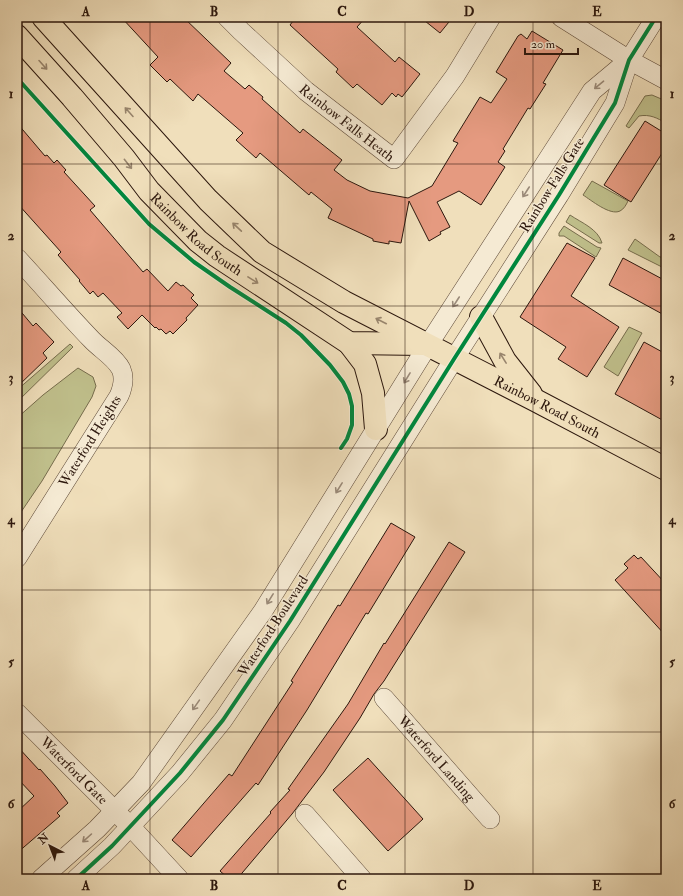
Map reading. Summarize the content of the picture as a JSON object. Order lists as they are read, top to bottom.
{
  "streets": {
    "main road": ["Rainbow Road South"],
    "street": [
      "Rainbow Falls Heath",
      "Rainbow Falls Gate",
      "Waterford Heights",
      "Waterford Boulevard",
      "Waterford Landing",
      "Waterford Gate"
    ]
  },
  "crossings": [
    ["Rainbow Falls Gate", "Rainbow Road South"],
    ["Rainbow Falls Gate", "Waterford Boulevard"],
    ["Rainbow Road South", "Waterford Boulevard"],
    ["Waterford Boulevard", "Waterford Gate"]
  ],
  "scale_bar": "20 m",
  "north": "top left",
  "grid": {
    "columns": [
      "A",
      "B",
      "C",
      "D",
      "E"
    ],
    "rows": [
      "1",
      "2",
      "3",
      "4",
      "5",
      "6"
    ]
  }
}
